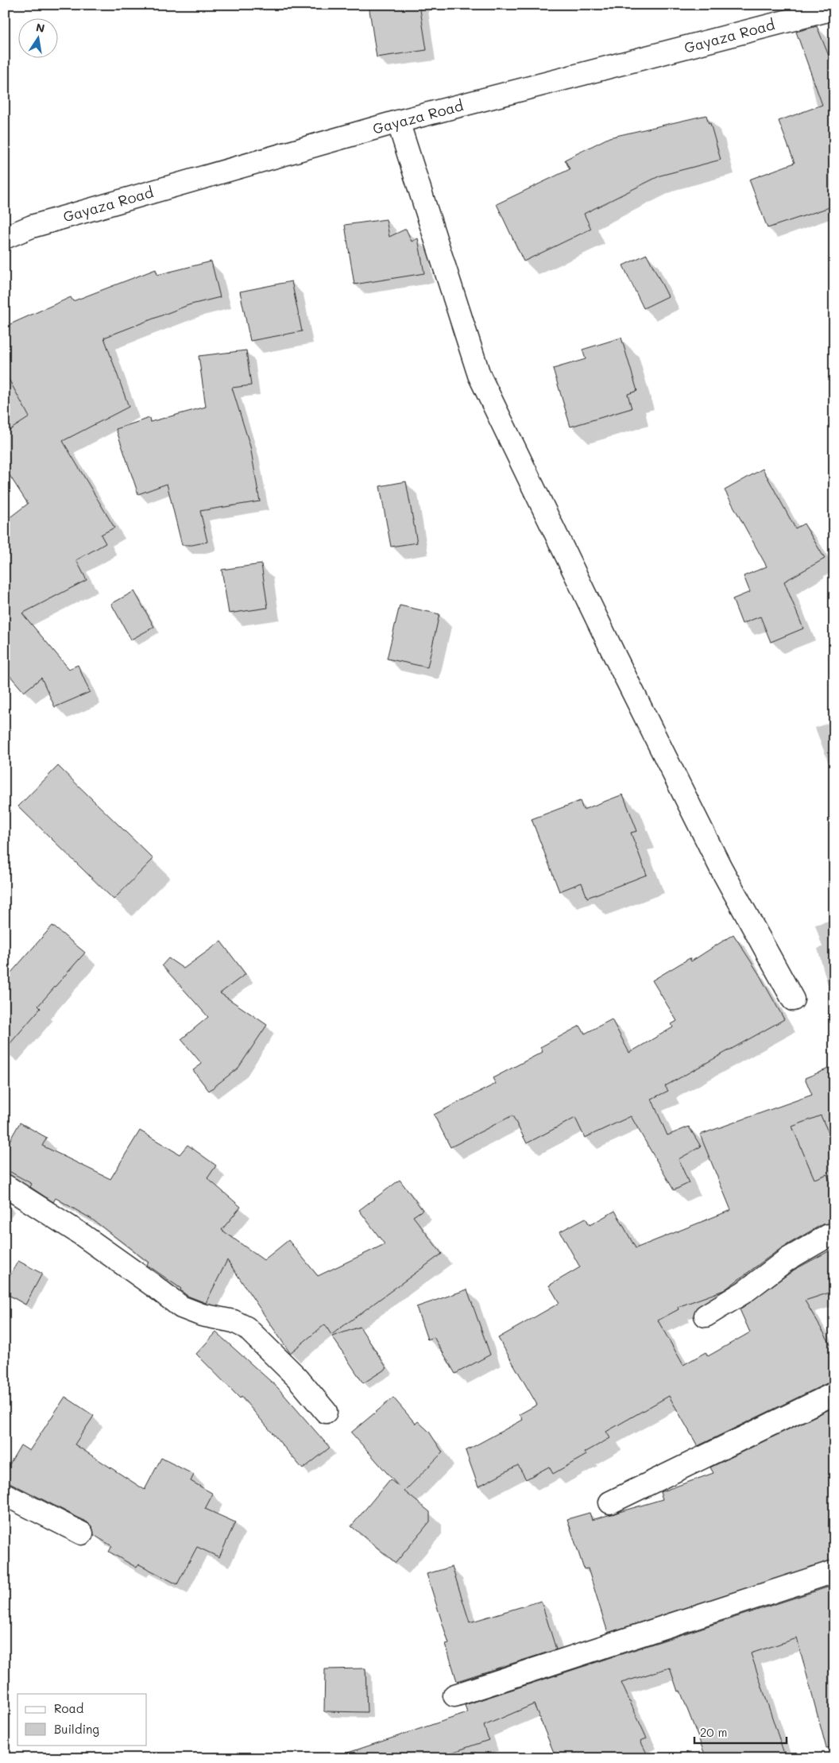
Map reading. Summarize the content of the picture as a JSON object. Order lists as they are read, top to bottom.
{
  "streets": {
    "street": ["Gayaza Road"]
  },
  "legend": ["Road", "Building"],
  "scale_bar": "20 m",
  "north": "top"
}
